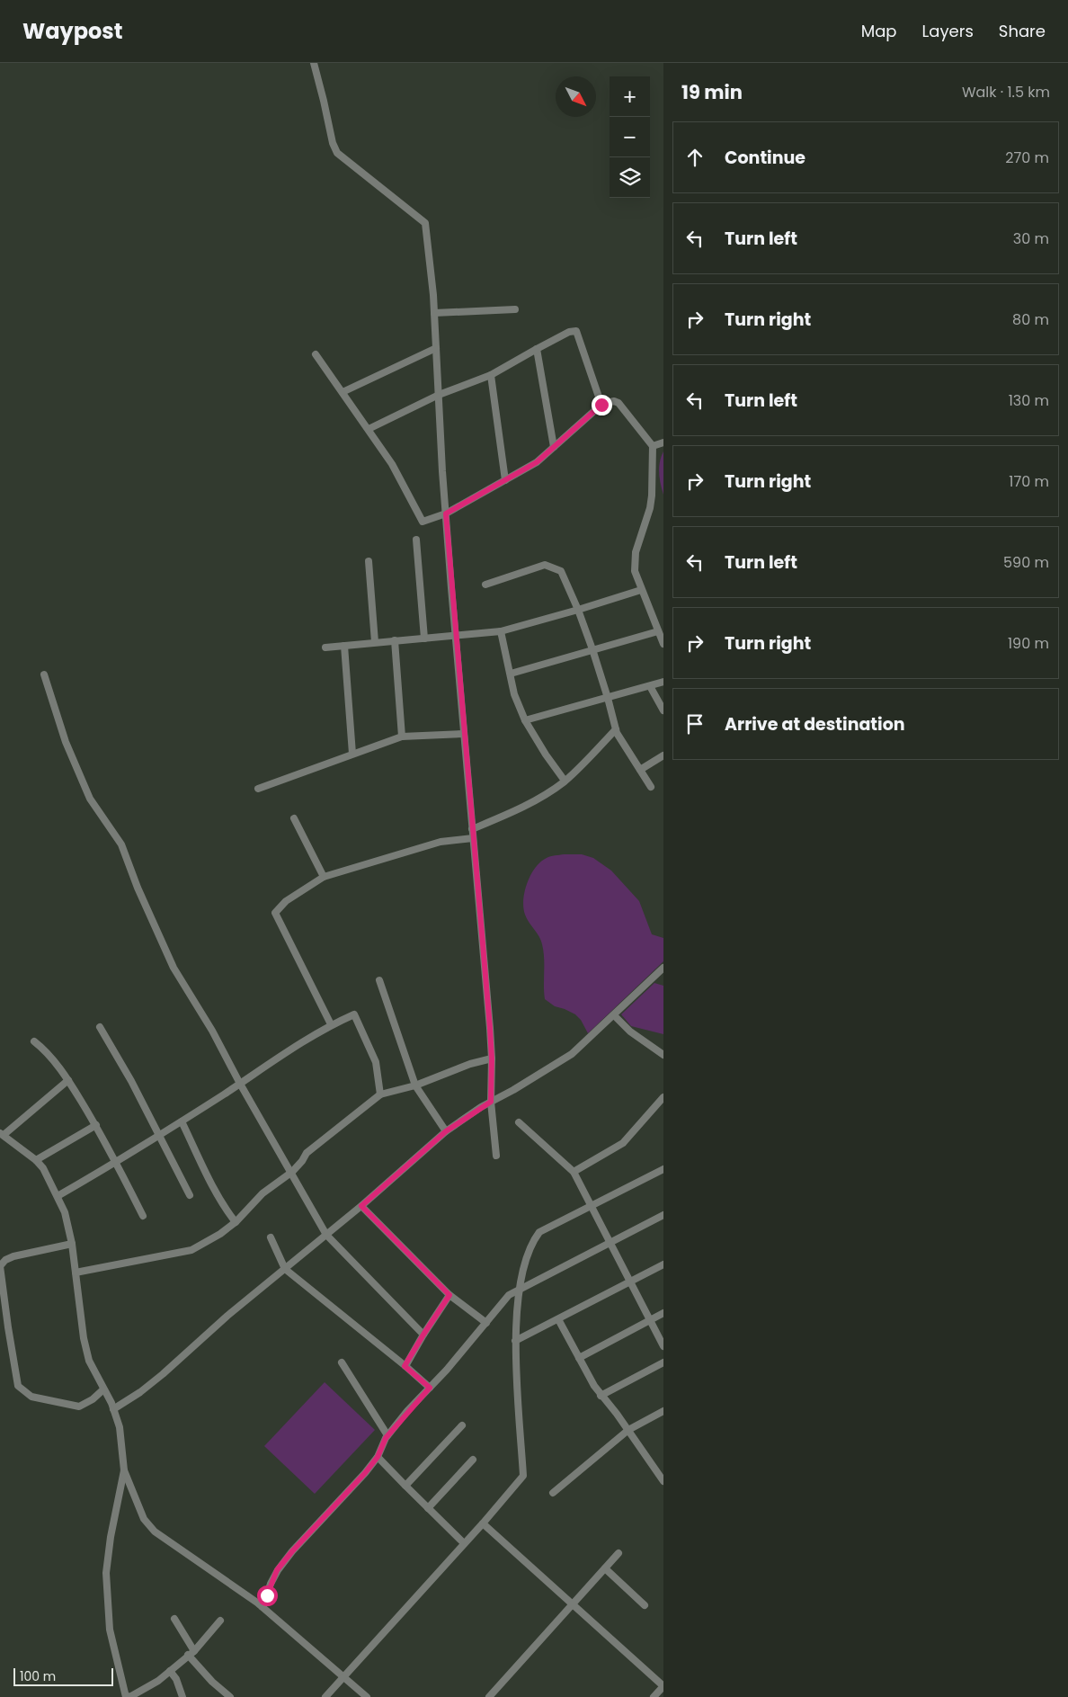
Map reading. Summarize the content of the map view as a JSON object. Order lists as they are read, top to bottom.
{
  "scale_bar": "100 m",
  "north": "bottom right",
  "page": {
    "header": "Waypost",
    "nav": ["Map", "Layers", "Share"],
    "heading": ["19 min", "Walk · 1.5 km"],
    "map_buttons": ["+", "−"],
    "list": [
      ["Continue", "270 m"],
      ["Turn left", "30 m"],
      ["Turn right", "80 m"],
      ["Turn left", "130 m"],
      ["Turn right", "170 m"],
      ["Turn left", "590 m"],
      ["Turn right", "190 m"],
      "Arrive at destination"
    ],
    "scale": "100 m"
  }
}
